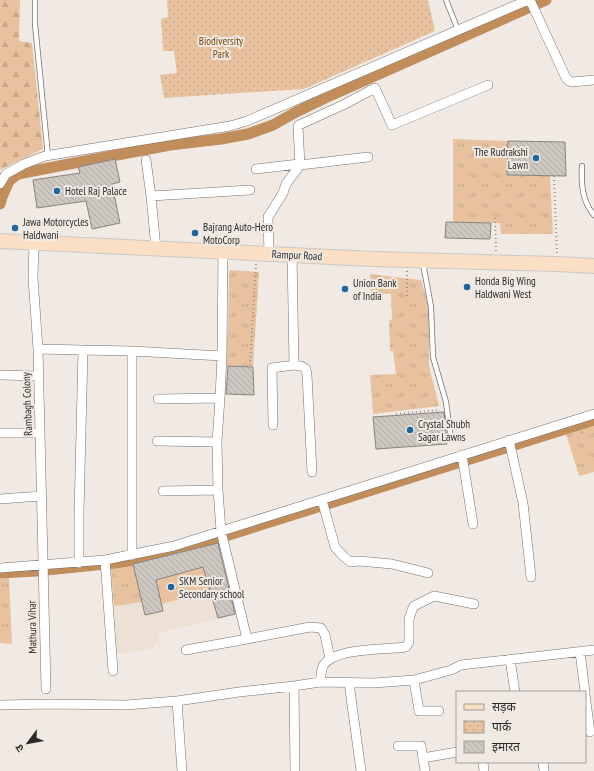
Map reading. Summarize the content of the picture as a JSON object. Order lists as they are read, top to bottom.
{
  "streets": {
    "main road": ["Rampur Road"],
    "street": ["Rambagh Colony", "Mathura Vihar"]
  },
  "crossings": [
    ["Rampur Road", "Rambagh Colony"],
    ["Rambagh Colony", "Mathura Vihar"]
  ],
  "parks": ["Biodiversity Park"],
  "places": [
    "The Rudrakshi Lawn",
    "Hotel Raj Palace",
    "Jawa Motorcycles Haldwani",
    "Bajrang Auto-Hero MotoCorp",
    "Honda Big Wing Haldwani West",
    "Union Bank of India",
    "Crystal Shubh Sagar Lawns",
    "SKM Senior Secondary school"
  ],
  "legend": ["सड़क", "पार्क", "इमारत"],
  "north": "bottom left"
}
